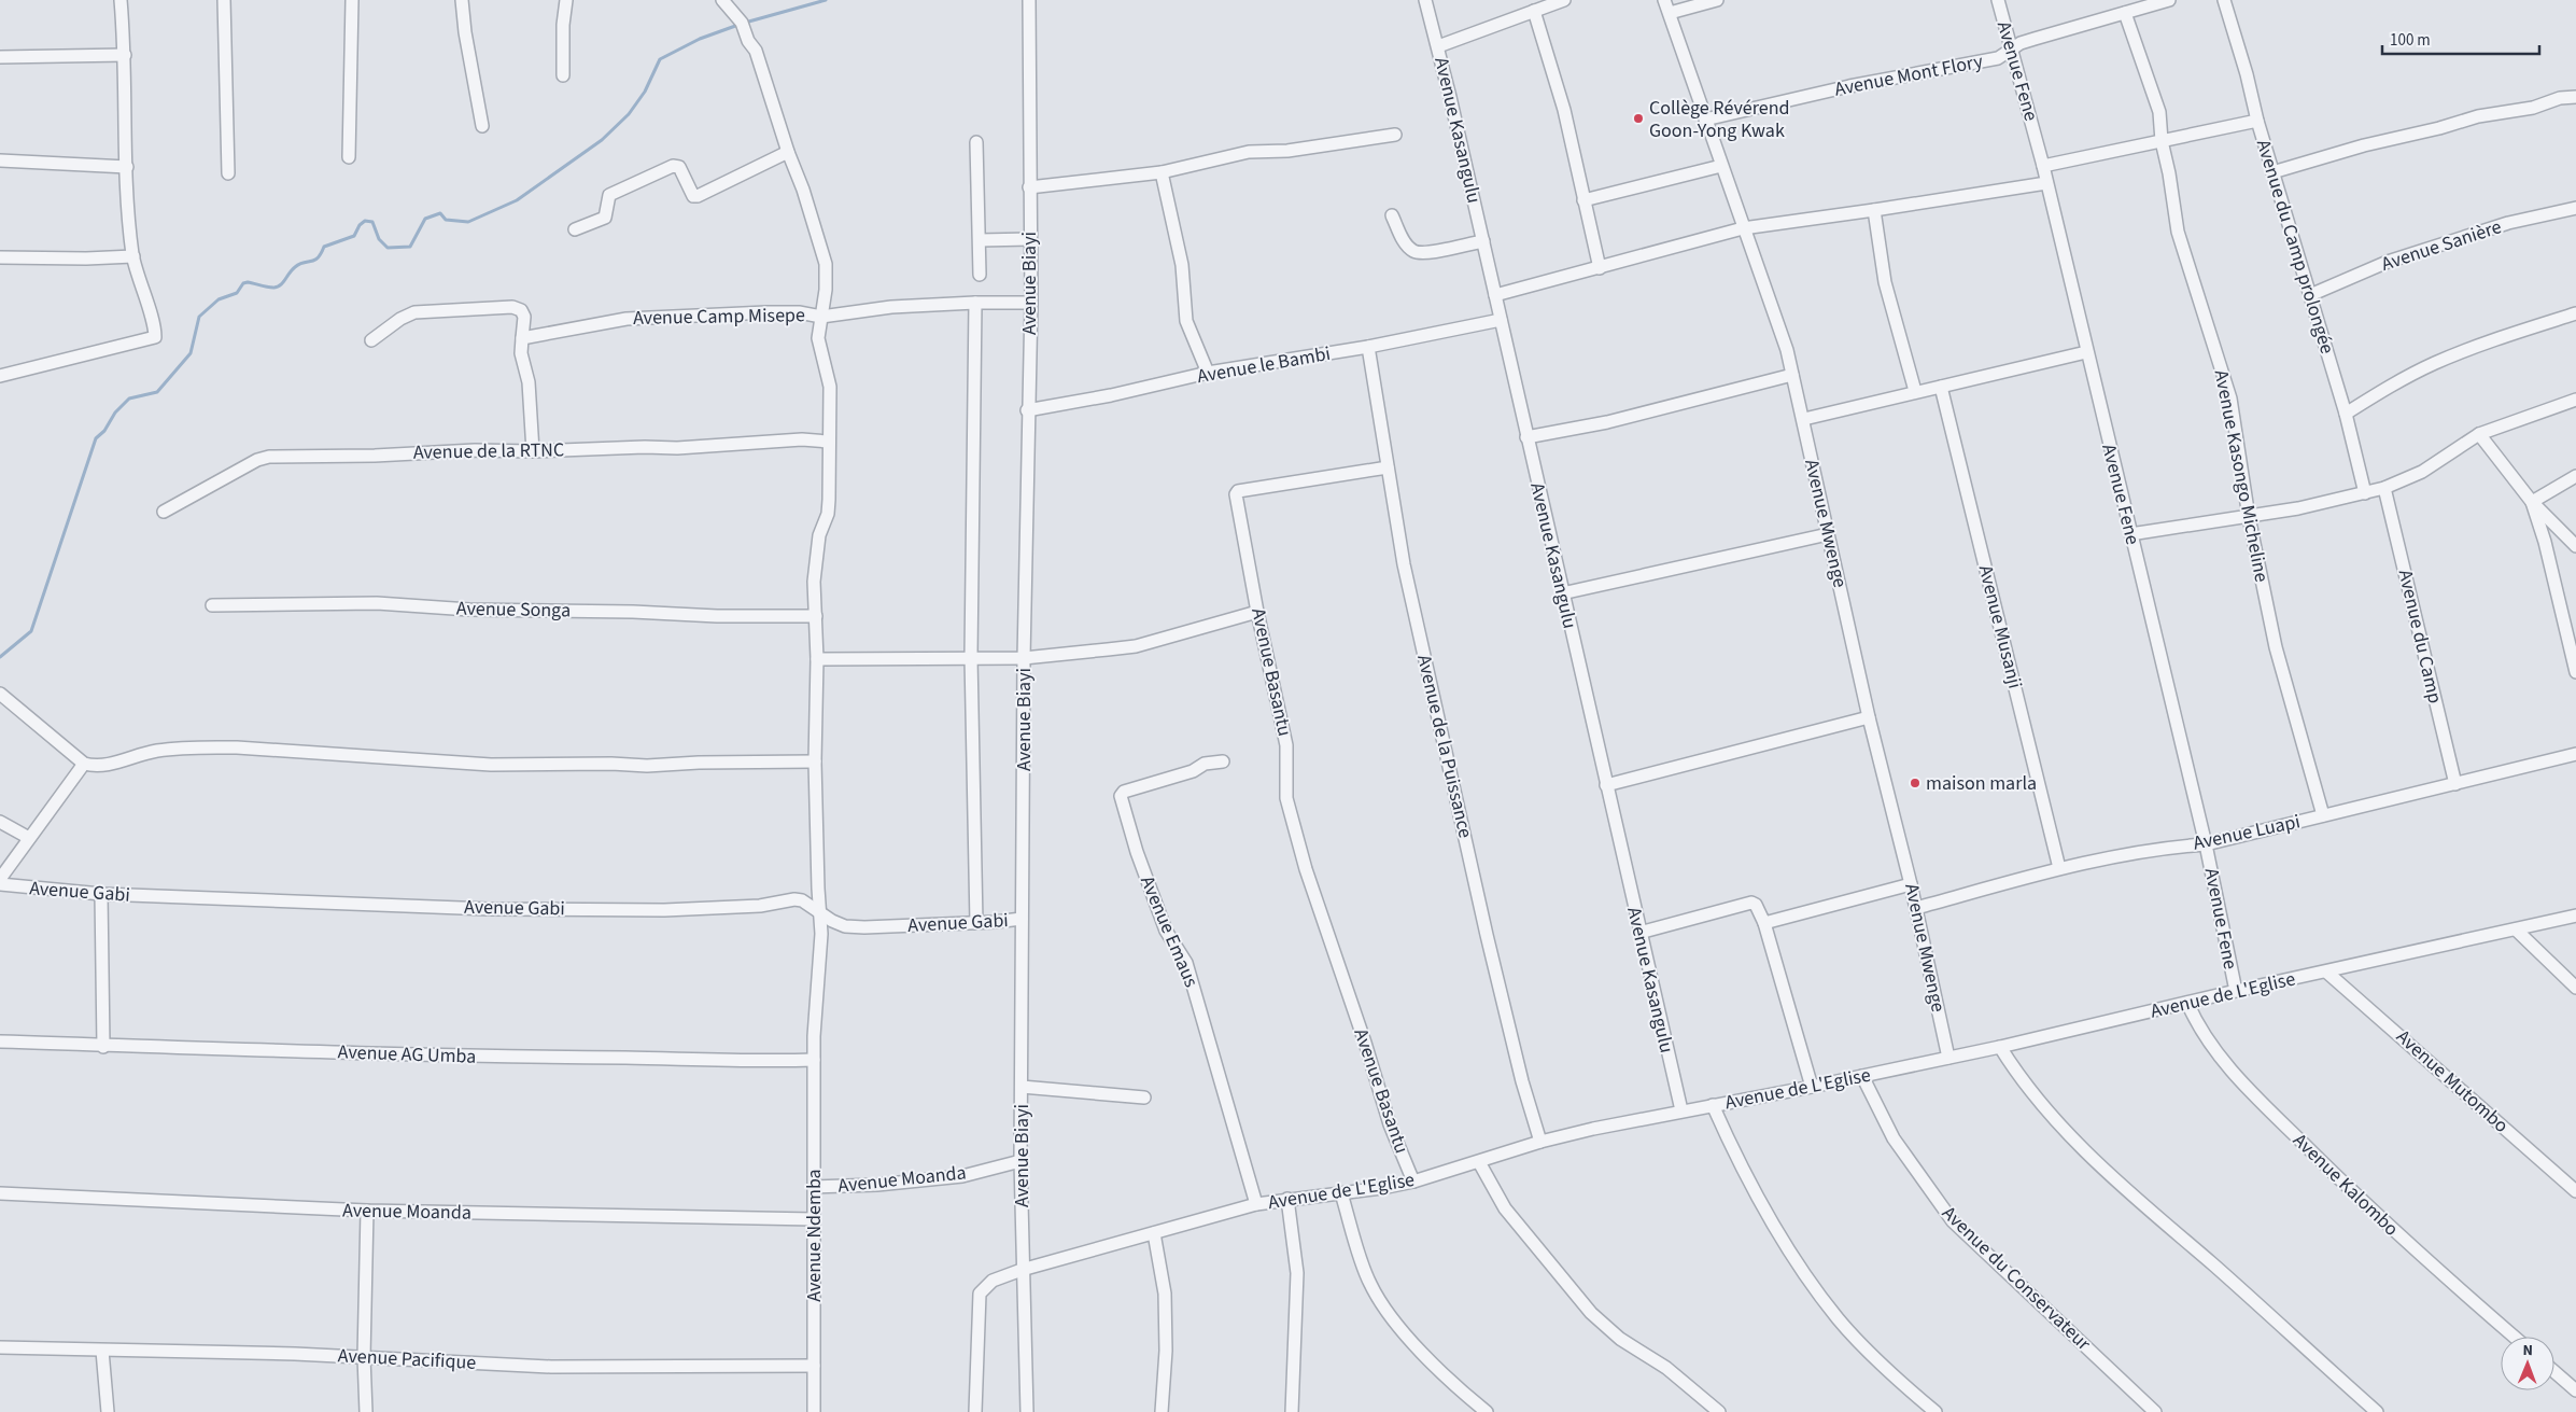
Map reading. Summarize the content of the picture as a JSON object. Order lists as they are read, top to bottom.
{
  "streets": {
    "street": [
      "Avenue Fene",
      "Avenue Mont Flory",
      "Avenue Kasangulu",
      "Avenue Sanière",
      "Avenue du Camp prolongée",
      "Avenue Biayi",
      "Avenue Camp Misepe",
      "Avenue le Bambi",
      "Avenue de la RTNC",
      "Avenue Kasongo Micheline",
      "Avenue Mwenge",
      "Avenue Songa",
      "Avenue Musanji",
      "Avenue du Camp",
      "Avenue Basantu",
      "Avenue de la Puissance",
      "Avenue Luapi",
      "Avenue Gabi",
      "Avenue Emaus",
      "Avenue de L'Eglise",
      "Avenue AG Umba",
      "Avenue Mutombo",
      "Avenue Moanda",
      "Avenue Kalombo",
      "Avenue Ndemba",
      "Avenue du Conservateur",
      "Avenue Pacifique"
    ]
  },
  "crossings": [
    ["Avenue Fene", "Avenue Mont Flory"],
    ["Avenue Fene", "Avenue Luapi"],
    ["Avenue Fene", "Avenue de L'Eglise"],
    ["Avenue Mont Flory", "Avenue Kasongo Micheline"],
    ["Avenue Mont Flory", "Avenue Mwenge"],
    ["Avenue Kasangulu", "Avenue le Bambi"],
    ["Avenue Kasangulu", "Avenue de L'Eglise"],
    ["Avenue Sanière", "Avenue du Camp prolongée"],
    ["Avenue Biayi", "Avenue Camp Misepe"],
    ["Avenue Biayi", "Avenue le Bambi"],
    ["Avenue Biayi", "Avenue Gabi"],
    ["Avenue Biayi", "Avenue de L'Eglise"],
    ["Avenue Biayi", "Avenue Moanda"],
    ["Avenue Camp Misepe", "Avenue Ndemba"],
    ["Avenue le Bambi", "Avenue de la Puissance"],
    ["Avenue de la RTNC", "Avenue Ndemba"],
    ["Avenue Kasongo Micheline", "Avenue Luapi"],
    ["Avenue Mwenge", "Avenue Luapi"],
    ["Avenue Mwenge", "Avenue de L'Eglise"],
    ["Avenue Songa", "Avenue Ndemba"],
    ["Avenue Musanji", "Avenue Luapi"],
    ["Avenue du Camp", "Avenue Luapi"],
    ["Avenue Basantu", "Avenue de la Puissance"],
    ["Avenue Basantu", "Avenue de L'Eglise"],
    ["Avenue de la Puissance", "Avenue de L'Eglise"],
    ["Avenue Gabi", "Avenue Ndemba"],
    ["Avenue Emaus", "Avenue de L'Eglise"],
    ["Avenue de L'Eglise", "Avenue Mutombo"],
    ["Avenue de L'Eglise", "Avenue Kalombo"],
    ["Avenue de L'Eglise", "Avenue du Conservateur"],
    ["Avenue AG Umba", "Avenue Ndemba"],
    ["Avenue Moanda", "Avenue Ndemba"],
    ["Avenue Ndemba", "Avenue Pacifique"]
  ],
  "places": ["Collège Révérend Goon-Yong Kwak", "maison marla"],
  "scale_bar": "100 m",
  "north": "top"
}
